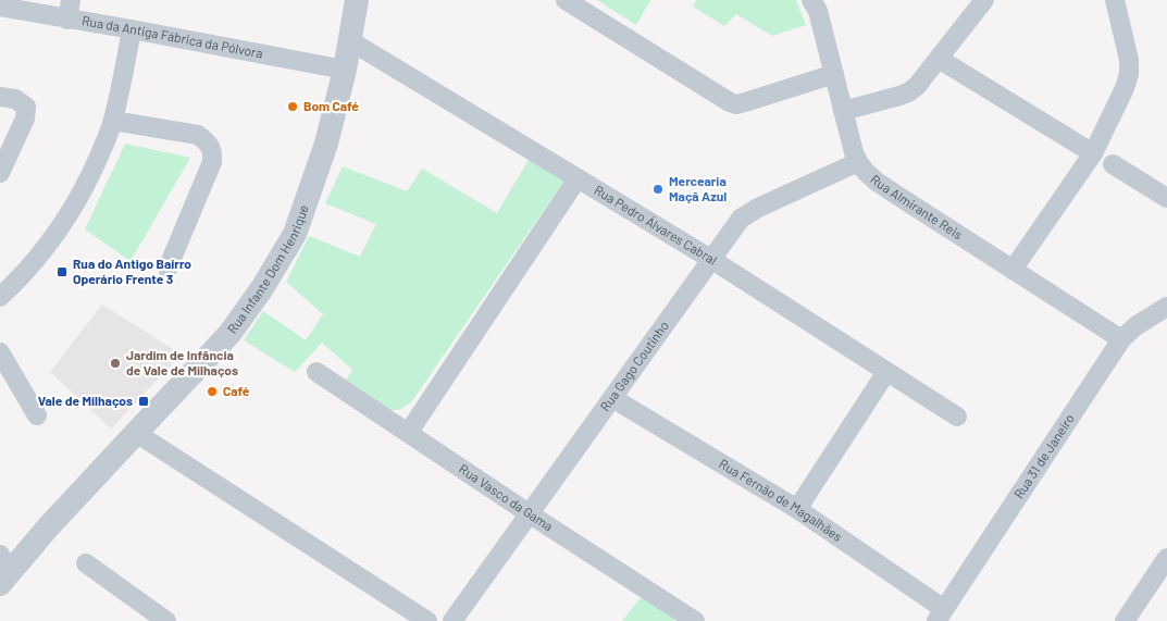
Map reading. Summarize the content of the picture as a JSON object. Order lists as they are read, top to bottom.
{
  "streets": {
    "street": [
      "Rua da Antiga Fábrica da Pólvora",
      "Rua Almirante Reis",
      "Rua Pedro Álvares Cabral",
      "Rua Infante Dom Henrique",
      "Rua Gago Coutinho",
      "Rua 31 de Janeiro",
      "Rua Vasco da Gama",
      "Rua Fernão de Magalhães"
    ]
  },
  "crossings": [
    ["Rua da Antiga Fábrica da Pólvora", "Rua Infante Dom Henrique"],
    ["Rua Almirante Reis", "Rua Gago Coutinho"],
    ["Rua Almirante Reis", "Rua 31 de Janeiro"],
    ["Rua Pedro Álvares Cabral", "Rua Infante Dom Henrique"],
    ["Rua Pedro Álvares Cabral", "Rua Gago Coutinho"],
    ["Rua Gago Coutinho", "Rua Vasco da Gama"],
    ["Rua Gago Coutinho", "Rua Fernão de Magalhães"],
    ["Rua 31 de Janeiro", "Rua Fernão de Magalhães"]
  ],
  "places": {
    "other": [
      "Bom Café",
      "Mercearia Maçã Azul",
      "Jardim de Infância de Vale de Milhaços",
      "Café"
    ],
    "transit": ["Rua do Antigo Bairro Operário Frente 3", "Vale de Milhaços"]
  }
}
